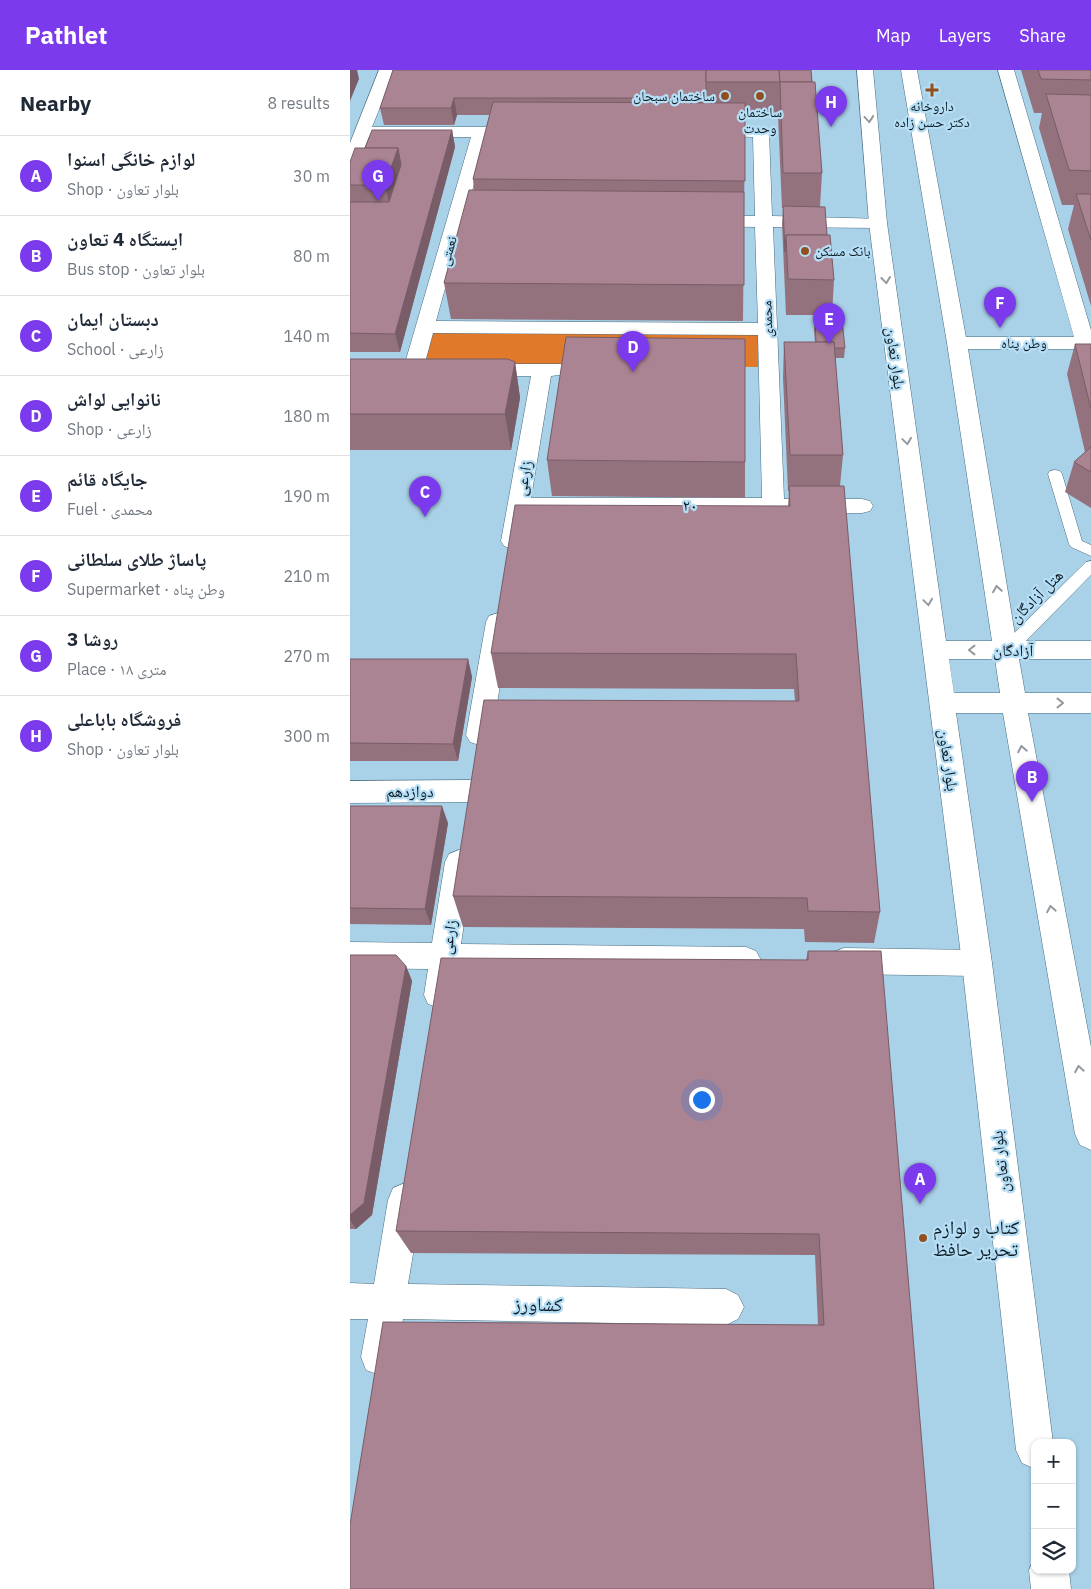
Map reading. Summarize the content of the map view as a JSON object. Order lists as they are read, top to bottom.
{
  "streets": {
    "street": [
      "نعمتی",
      "محمدی",
      "وطن پناه",
      "بلوار تعاون",
      "زارعی",
      "۲۰",
      "آزادگان",
      "دوازدهم",
      "کشاورز"
    ],
    "lane": ["هتل آزادگان"]
  },
  "crossings": [
    ["محمدی", "۲۰"],
    ["بلوار تعاون", "آزادگان"],
    ["زارعی", "۲۰"],
    ["زارعی", "دوازدهم"],
    ["هتل آزادگان", "آزادگان"]
  ],
  "places": {
    "health": ["داروخانه دکتر حسن زاده"],
    "other": [
      "ساختمان سبحان",
      "ساختمان وحدت",
      "بانک مسکن",
      "کتاب و لوازم تحریر حافظ"
    ]
  },
  "page": {
    "header": "Pathlet",
    "nav": ["Map", "Layers", "Share"],
    "heading": ["Nearby", "8 results"],
    "pins": [
      "H",
      "G",
      "F",
      "E",
      "D",
      "C",
      "B",
      "A"
    ],
    "list": [
      {
        "mark": "A",
        "name": "لوازم خانگی اسنوا",
        "note": "Shop · بلوار تعاون",
        "value": "30 m"
      },
      {
        "mark": "B",
        "name": "ایستگاه 4 تعاون",
        "note": "Bus stop · بلوار تعاون",
        "value": "80 m"
      },
      {
        "mark": "C",
        "name": "دبستان ایمان",
        "note": "School · زارعی",
        "value": "140 m"
      },
      {
        "mark": "D",
        "name": "نانوایی لواش",
        "note": "Shop · زارعی",
        "value": "180 m"
      },
      {
        "mark": "E",
        "name": "جایگاه قائم",
        "note": "Fuel · محمدی",
        "value": "190 m"
      },
      {
        "mark": "F",
        "name": "پاساژ طلای سلطانی",
        "note": "Supermarket · وطن پناه",
        "value": "210 m"
      },
      {
        "mark": "G",
        "name": "روشا 3",
        "note": "Place · ۱۸ متری",
        "value": "270 m"
      },
      {
        "mark": "H",
        "name": "فروشگاه باباعلی",
        "note": "Shop · بلوار تعاون",
        "value": "300 m"
      }
    ],
    "map_buttons": ["+", "−"]
  }
}
